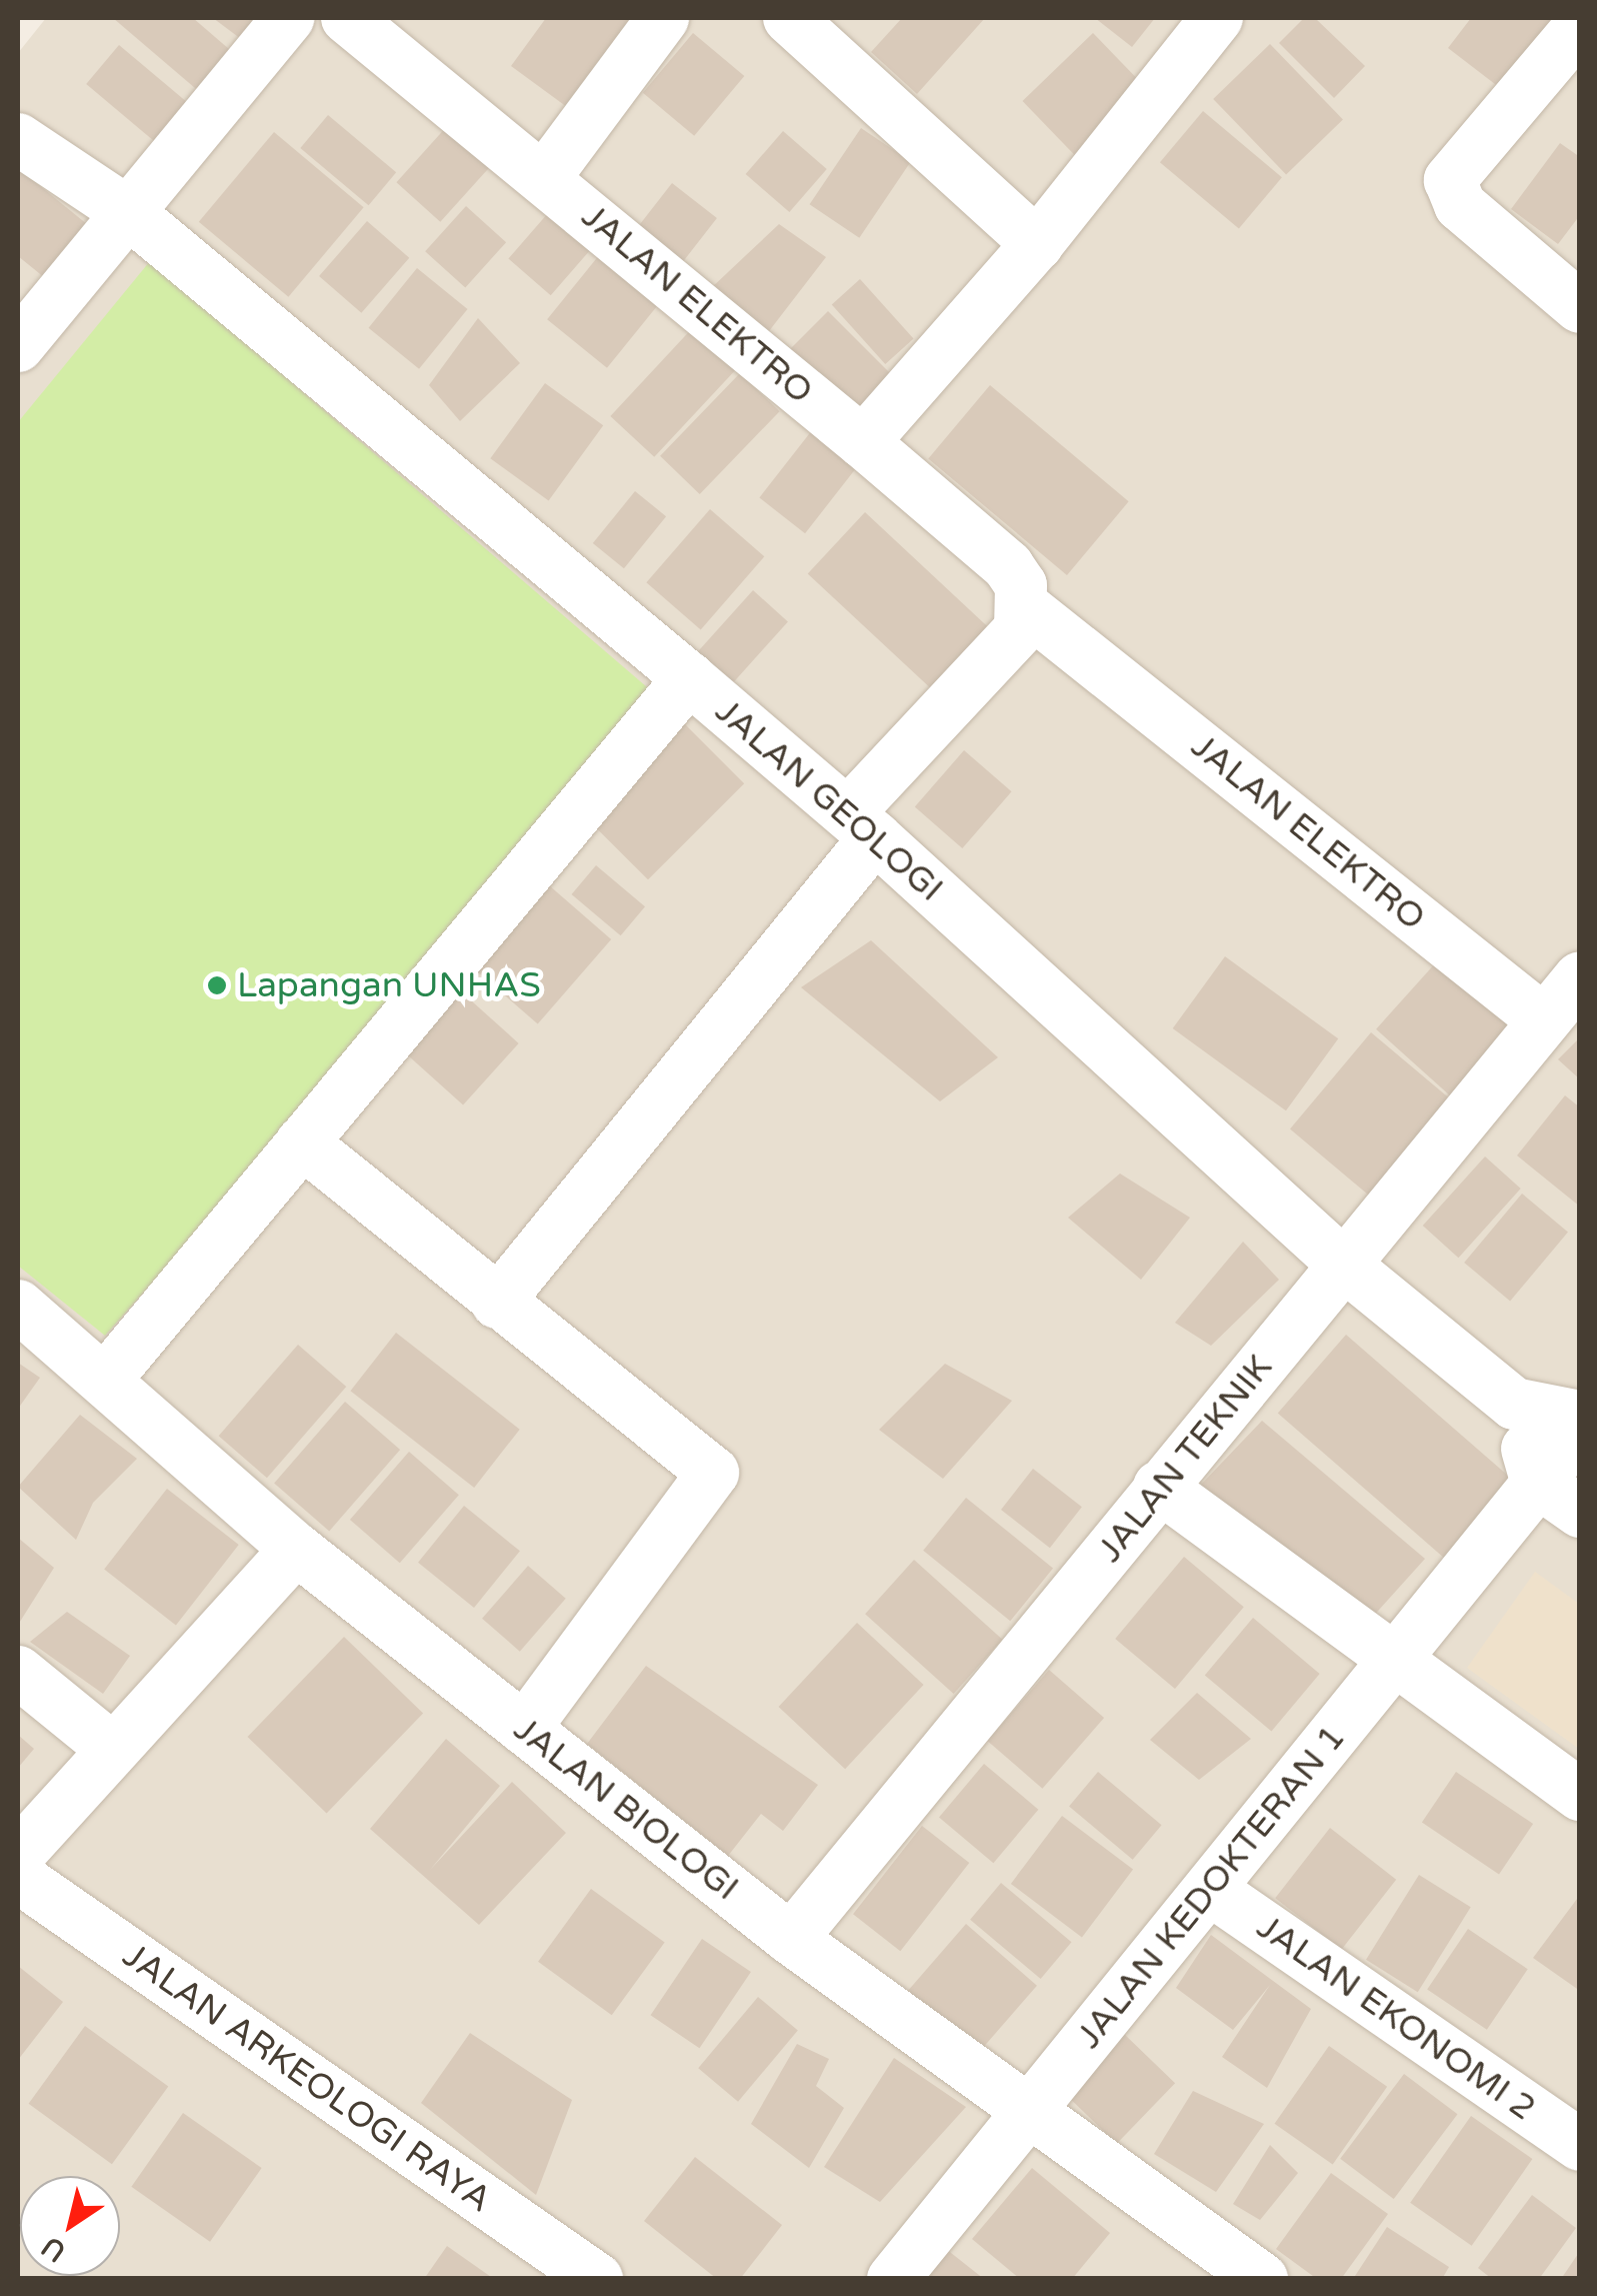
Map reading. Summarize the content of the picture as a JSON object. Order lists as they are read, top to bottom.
{
  "streets": {
    "street": [
      "JALAN ELEKTRO",
      "JALAN GEOLOGI",
      "JALAN TEKNIK",
      "JALAN BIOLOGI",
      "JALAN KEDOKTERAN 1",
      "JALAN EKONOMI 2",
      "JALAN ARKEOLOGI RAYA"
    ]
  },
  "crossings": [
    ["JALAN ELEKTRO", "JALAN TEKNIK"],
    ["JALAN GEOLOGI", "JALAN TEKNIK"],
    ["JALAN TEKNIK", "JALAN BIOLOGI"],
    ["JALAN BIOLOGI", "JALAN KEDOKTERAN 1"],
    ["JALAN KEDOKTERAN 1", "JALAN EKONOMI 2"]
  ],
  "places": ["Lapangan UNHAS"],
  "north": "bottom left"
}
